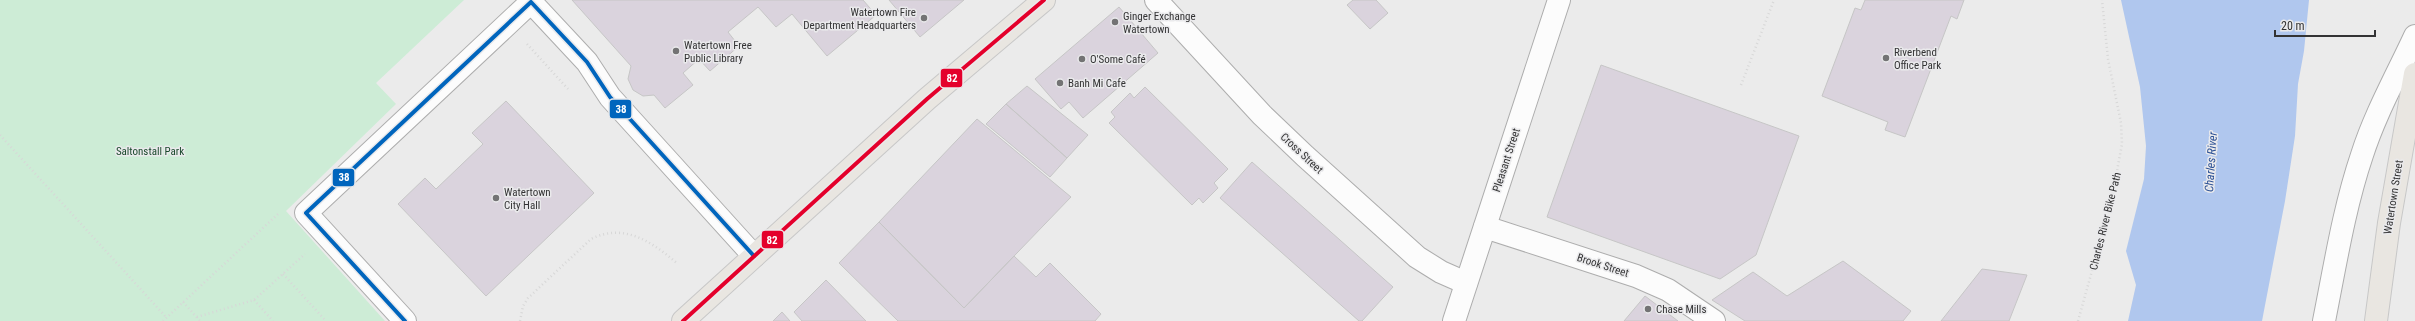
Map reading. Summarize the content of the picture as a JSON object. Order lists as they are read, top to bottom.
{
  "streets": {
    "main road": ["Watertown Street"],
    "street": ["Cross Street", "Pleasant Street", "Brook Street"],
    "path": ["Charles River Bike Path"]
  },
  "crossings": [
    ["Cross Street", "Pleasant Street"],
    ["Pleasant Street", "Brook Street"]
  ],
  "water": ["Charles River"],
  "parks": ["Saltonstall Park"],
  "places": [
    "Watertown Fire Department Headquarters",
    "Ginger Exchange Watertown",
    "Watertown Free Public Library",
    "Riverbend Office Park",
    "O'Some Café",
    "Banh Mi Cafe",
    "Watertown City Hall",
    "Chase Mills"
  ],
  "lines": ["transit line 82", "transit line 38"],
  "scale_bar": "20 m"
}
